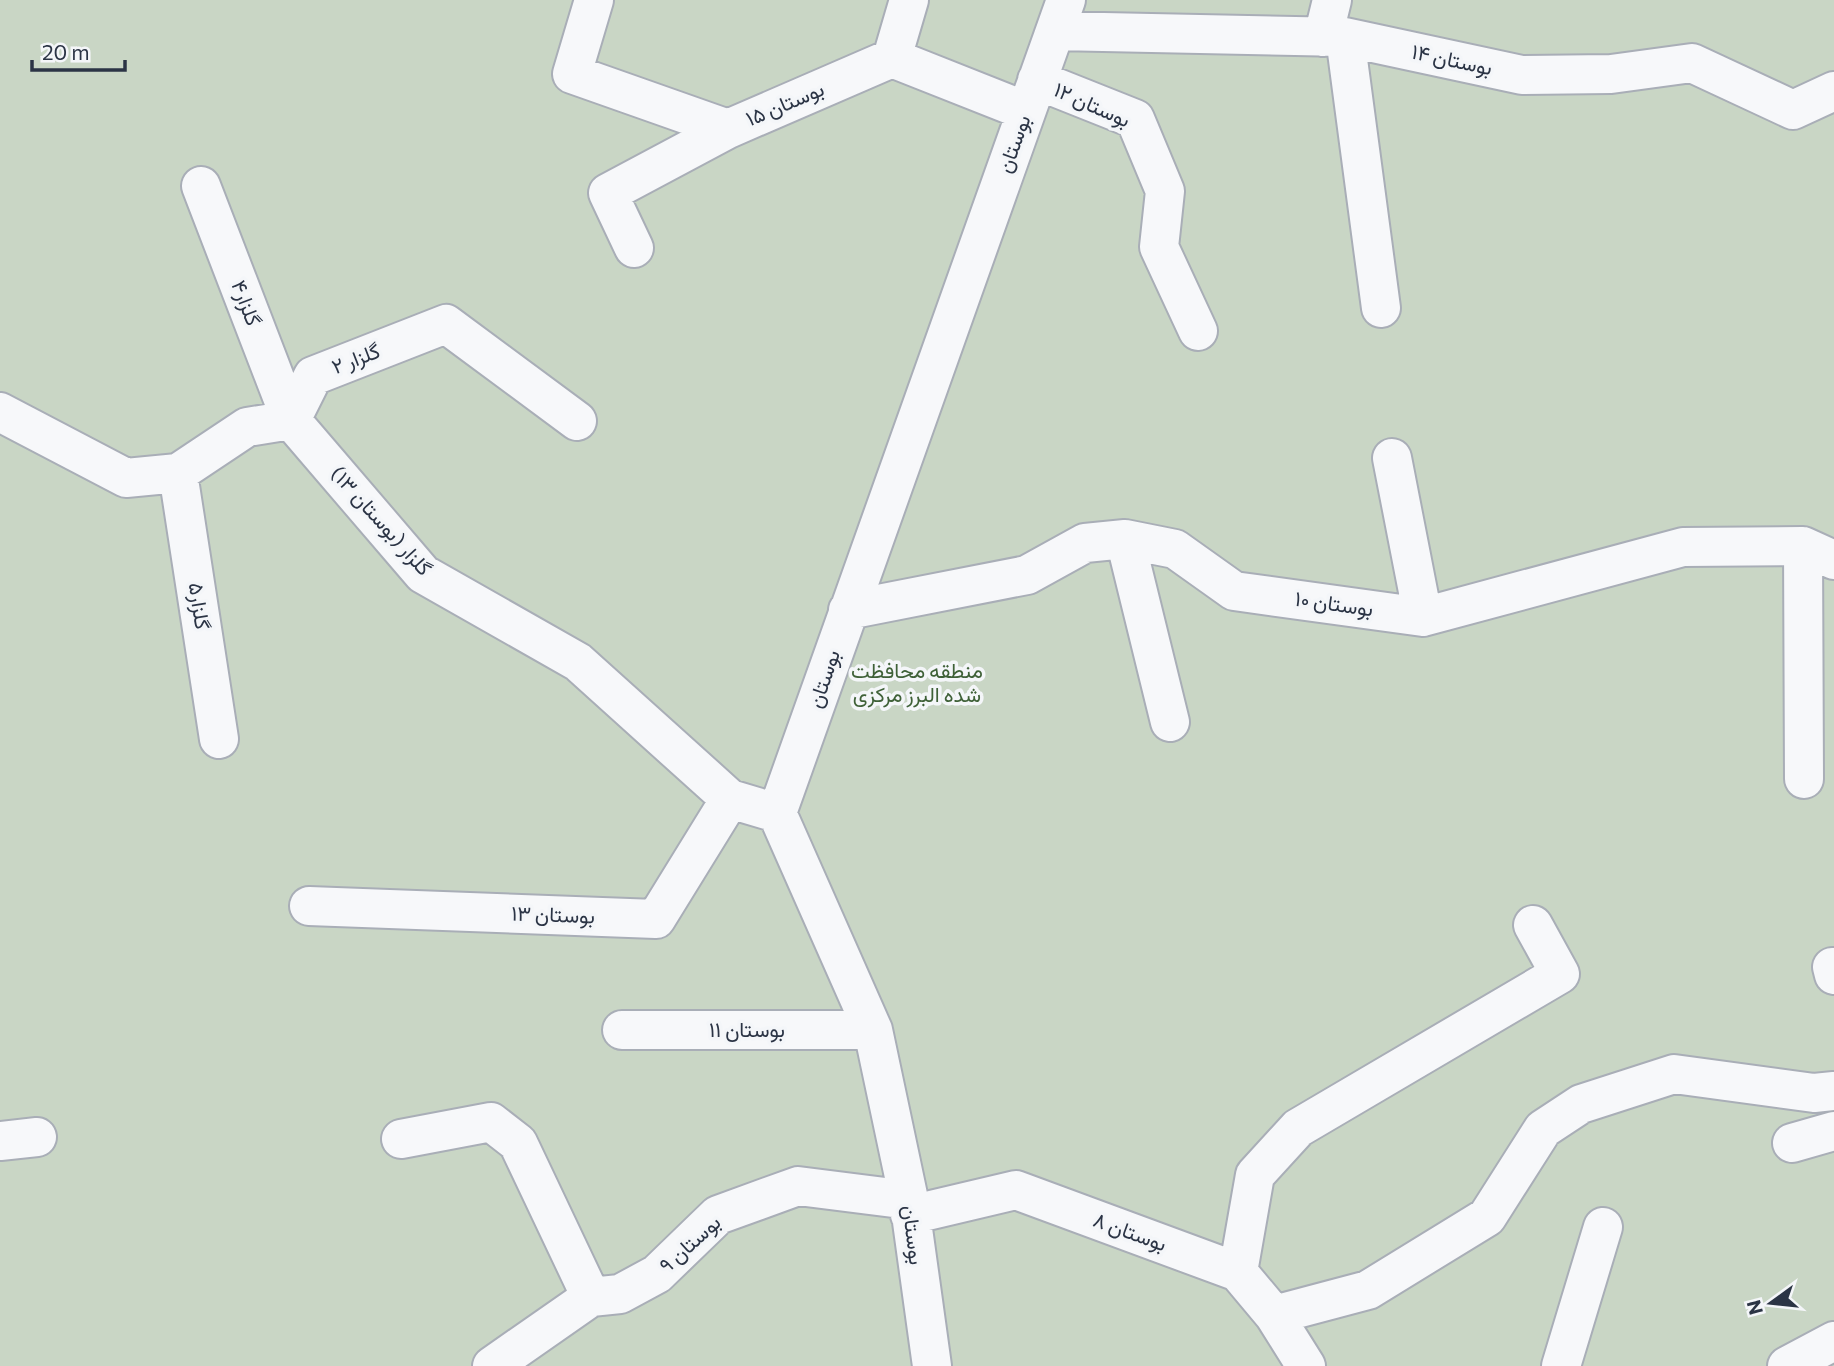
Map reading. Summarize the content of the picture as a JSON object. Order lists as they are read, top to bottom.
{
  "streets": {
    "street": [
      "بوستان ۱۴",
      "بوستان ۱۵",
      "بوستان ۱۲",
      "بوستان",
      "گلزار۴",
      "گلزار ۲",
      "گلزار (بوستان ۱۳)",
      "بوستان ۱۰",
      "گلزار۵",
      "بوستان ۱۳",
      "بوستان ۱۱",
      "بوستان ۸",
      "بوستان ۹"
    ]
  },
  "crossings": [
    ["بوستان ۱۴", "بوستان"],
    ["بوستان ۱۲", "بوستان"],
    ["بوستان", "گلزار (بوستان ۱۳)"],
    ["بوستان", "بوستان ۱۰"],
    ["بوستان", "بوستان ۱۱"],
    ["بوستان", "بوستان ۸"],
    ["بوستان", "بوستان ۹"],
    ["گلزار۴", "گلزار ۲"],
    ["گلزار۴", "گلزار (بوستان ۱۳)"],
    ["گلزار ۲", "گلزار (بوستان ۱۳)"],
    ["گلزار (بوستان ۱۳)", "بوستان ۱۳"],
    ["بوستان ۸", "بوستان ۹"]
  ],
  "parks": ["منطقه محافظت شده البرز مرکزی"],
  "scale_bar": "20 m",
  "north": "left"
}
